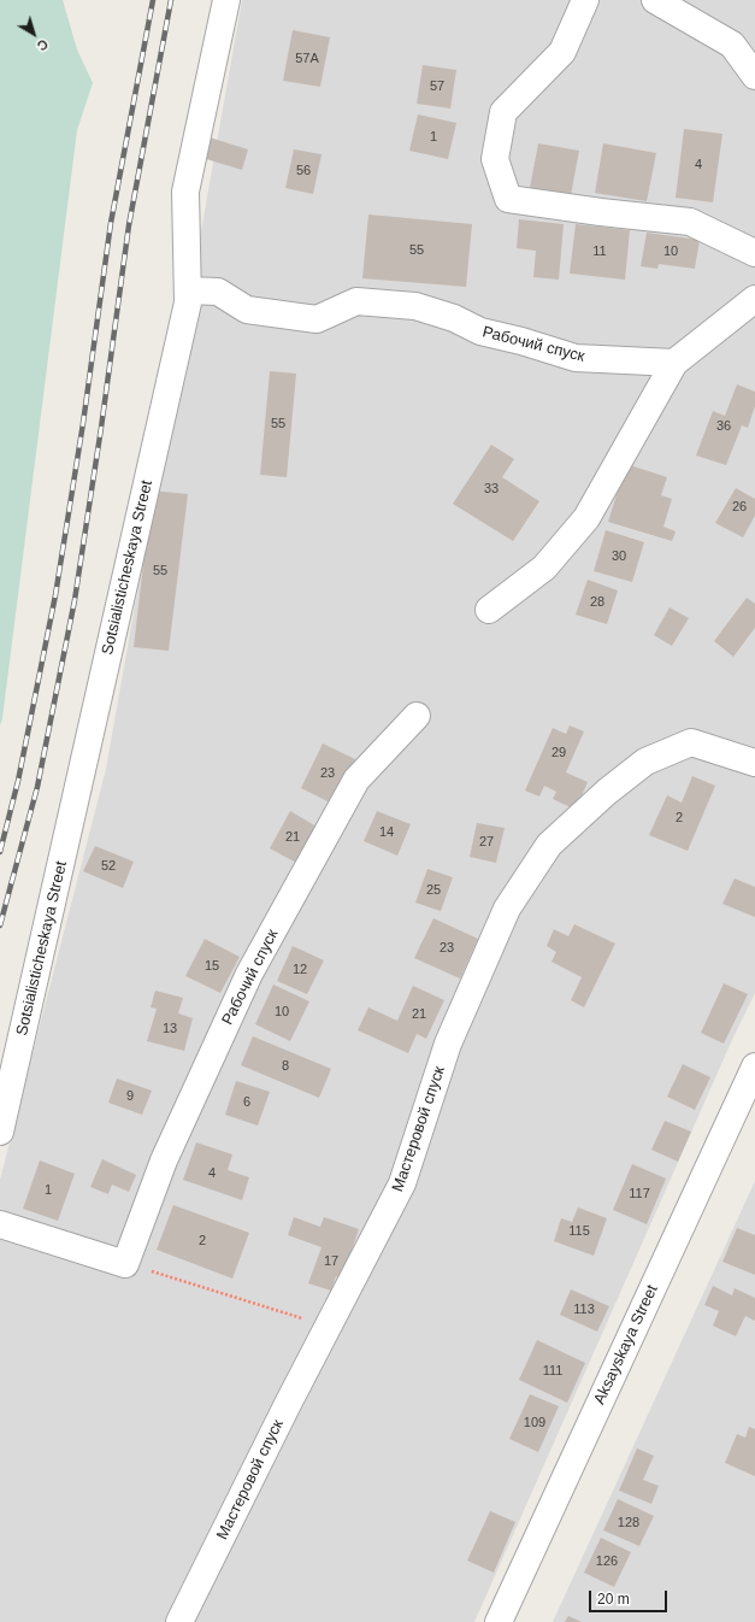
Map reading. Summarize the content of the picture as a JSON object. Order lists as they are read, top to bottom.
{
  "streets": {
    "street": [
      "Рабочий спуск",
      "Sotsialisticheskaya Street",
      "Мастеровой спуск",
      "Aksayskaya Street"
    ]
  },
  "crossings": [
    ["Рабочий спуск", "Sotsialisticheskaya Street"]
  ],
  "house_numbers": [
    "57А",
    "57",
    "1",
    "4",
    "56",
    "55",
    "11",
    "10",
    "55",
    "36",
    "33",
    "26",
    "30",
    "55",
    "28",
    "29",
    "23",
    "2",
    "14",
    "21",
    "27",
    "52",
    "25",
    "23",
    "15",
    "12",
    "10",
    "21",
    "13",
    "8",
    "9",
    "6",
    "4",
    "1",
    "117",
    "115",
    "2",
    "17",
    "113",
    "111",
    "109",
    "128",
    "126"
  ],
  "scale_bar": "20 m",
  "north": "bottom right"
}
